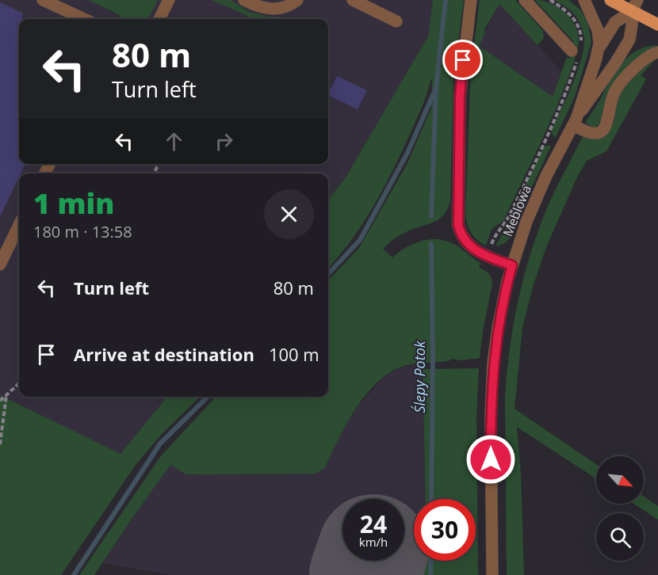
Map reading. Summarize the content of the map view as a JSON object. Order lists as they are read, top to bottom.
{
  "streets": {
    "street": ["Meblowa"]
  },
  "water": ["Ślepy Potok"],
  "north": "bottom right",
  "page": {
    "turn": ["80 m", "Turn left"],
    "heading": ["1 min", "180 m · 13:58"],
    "list": [
      {
        "name": "Turn left",
        "value": "80 m"
      },
      {
        "name": "Arrive at destination",
        "value": "100 m"
      }
    ],
    "speed": "24 km/h",
    "limit": "30"
  }
}
